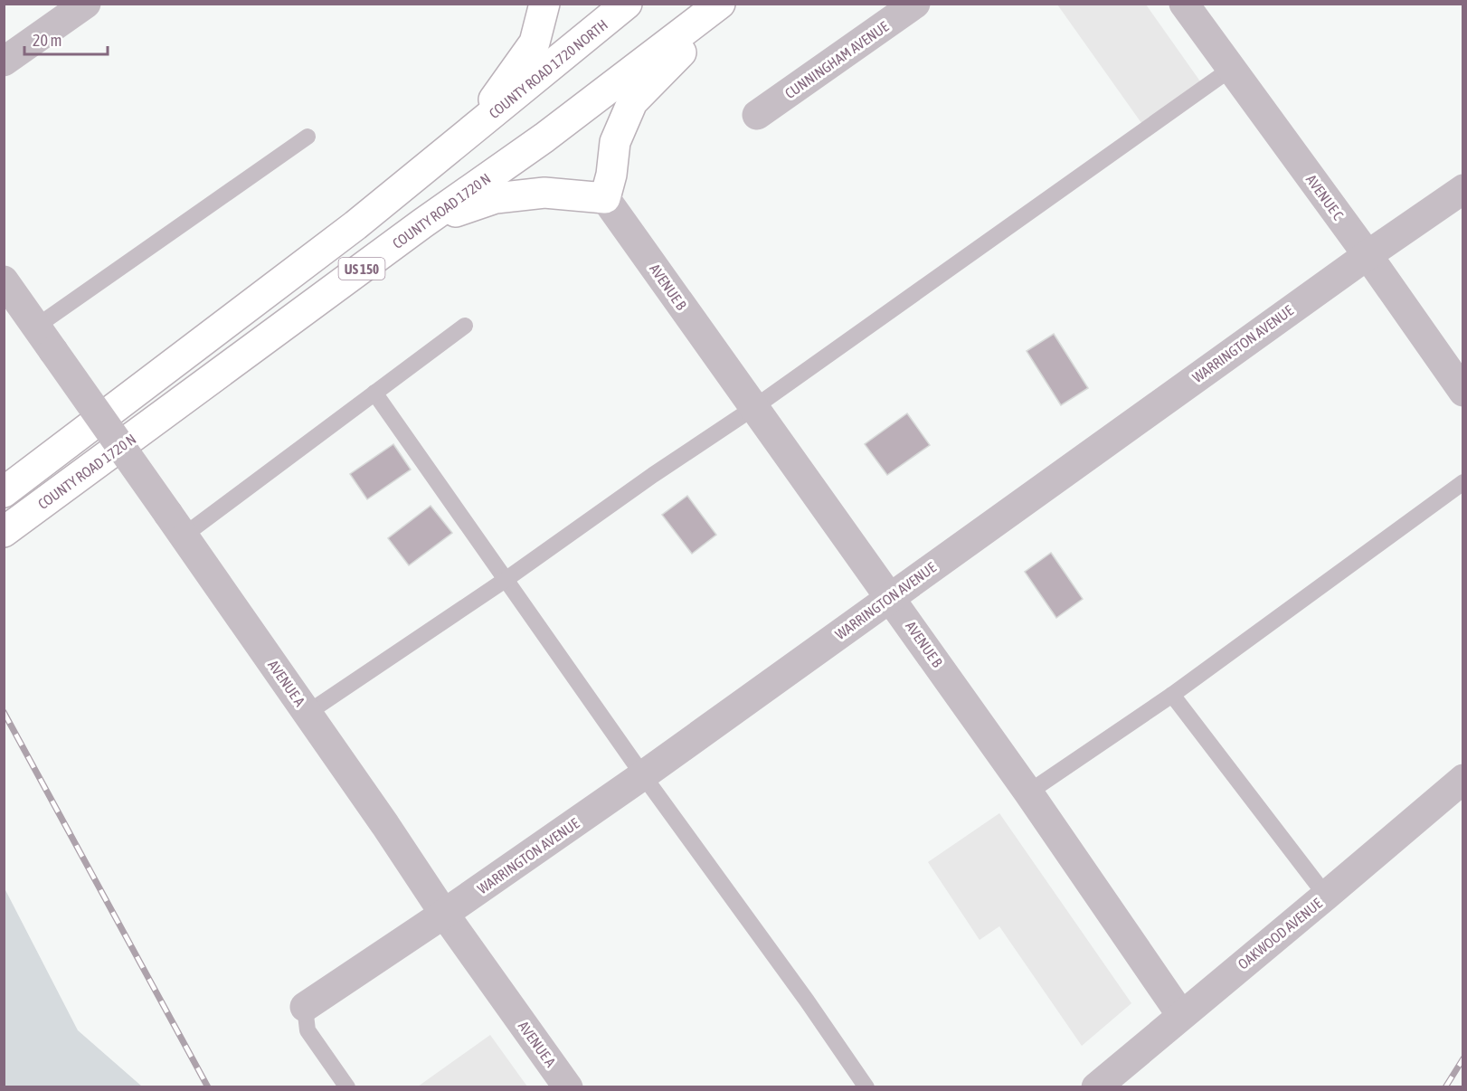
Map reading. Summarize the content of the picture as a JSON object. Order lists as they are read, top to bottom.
{
  "streets": {
    "main road": ["COUNTY ROAD 1720 NORTH", "COUNTY ROAD 1720 N", "US 150"],
    "street": [
      "CUNNINGHAM AVENUE",
      "AVENUE C",
      "AVENUE B",
      "WARRINGTON AVENUE",
      "AVENUE A",
      "OAKWOOD AVENUE"
    ]
  },
  "crossings": [
    ["COUNTY ROAD 1720 NORTH", "US 150"],
    ["AVENUE C", "WARRINGTON AVENUE"],
    ["AVENUE B", "WARRINGTON AVENUE"],
    ["AVENUE B", "OAKWOOD AVENUE"],
    ["WARRINGTON AVENUE", "AVENUE A"]
  ],
  "scale_bar": "20 m"
}
